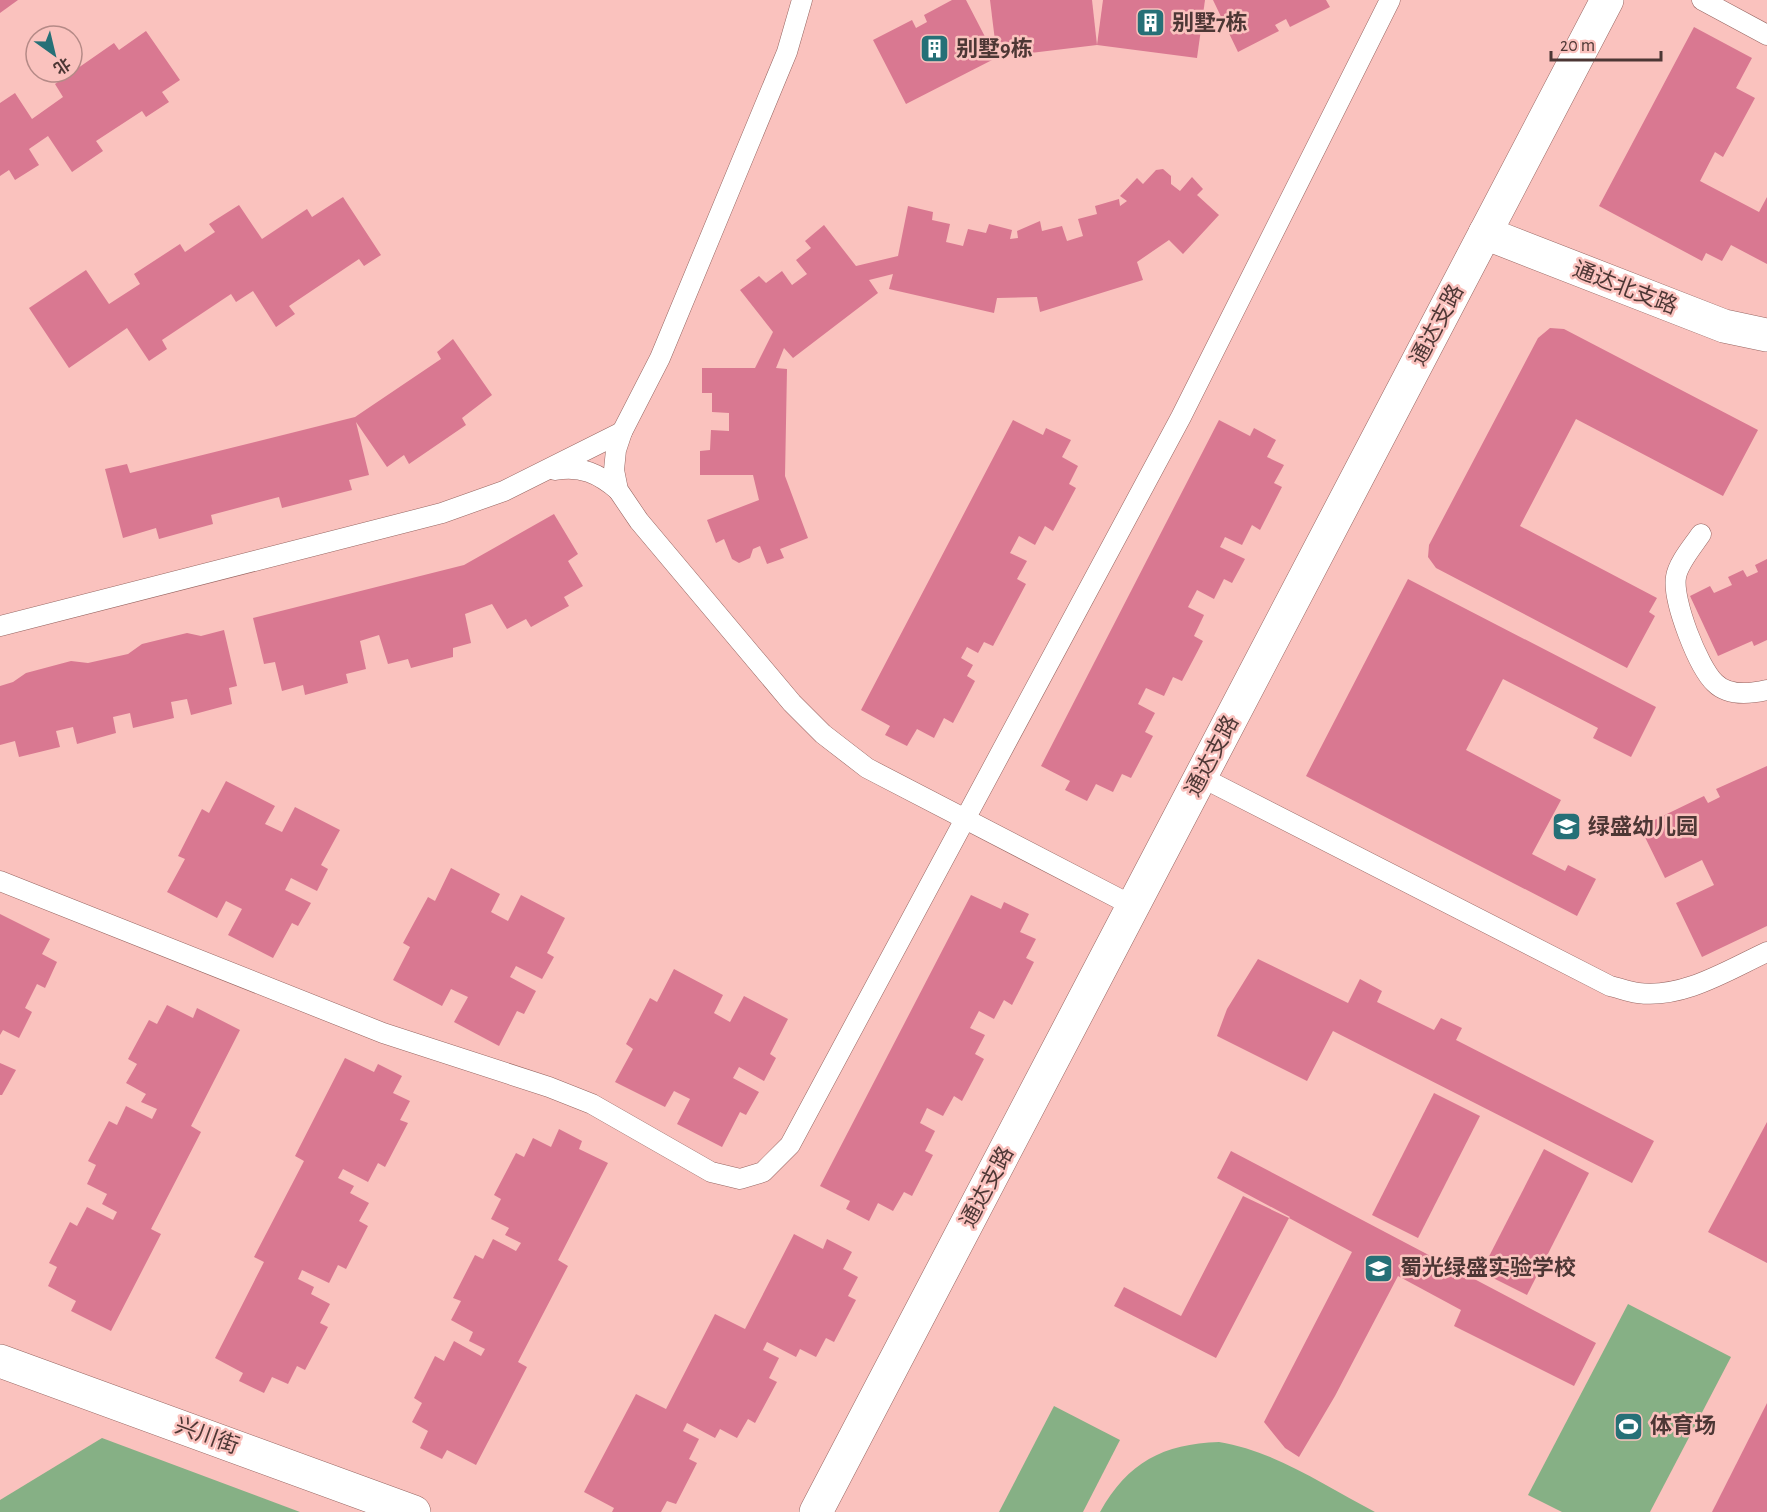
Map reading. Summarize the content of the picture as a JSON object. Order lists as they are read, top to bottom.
{
  "streets": {
    "street": ["通达北支路", "通达支路", "兴川街"]
  },
  "crossings": [
    ["通达北支路", "通达支路"]
  ],
  "places": {
    "building": ["别墅7栋", "别墅9栋"],
    "school or university": ["绿盛幼儿园", "蜀光绿盛实验学校"],
    "sports": ["体育场"]
  },
  "scale_bar": "20 m",
  "north": "bottom right"
}
